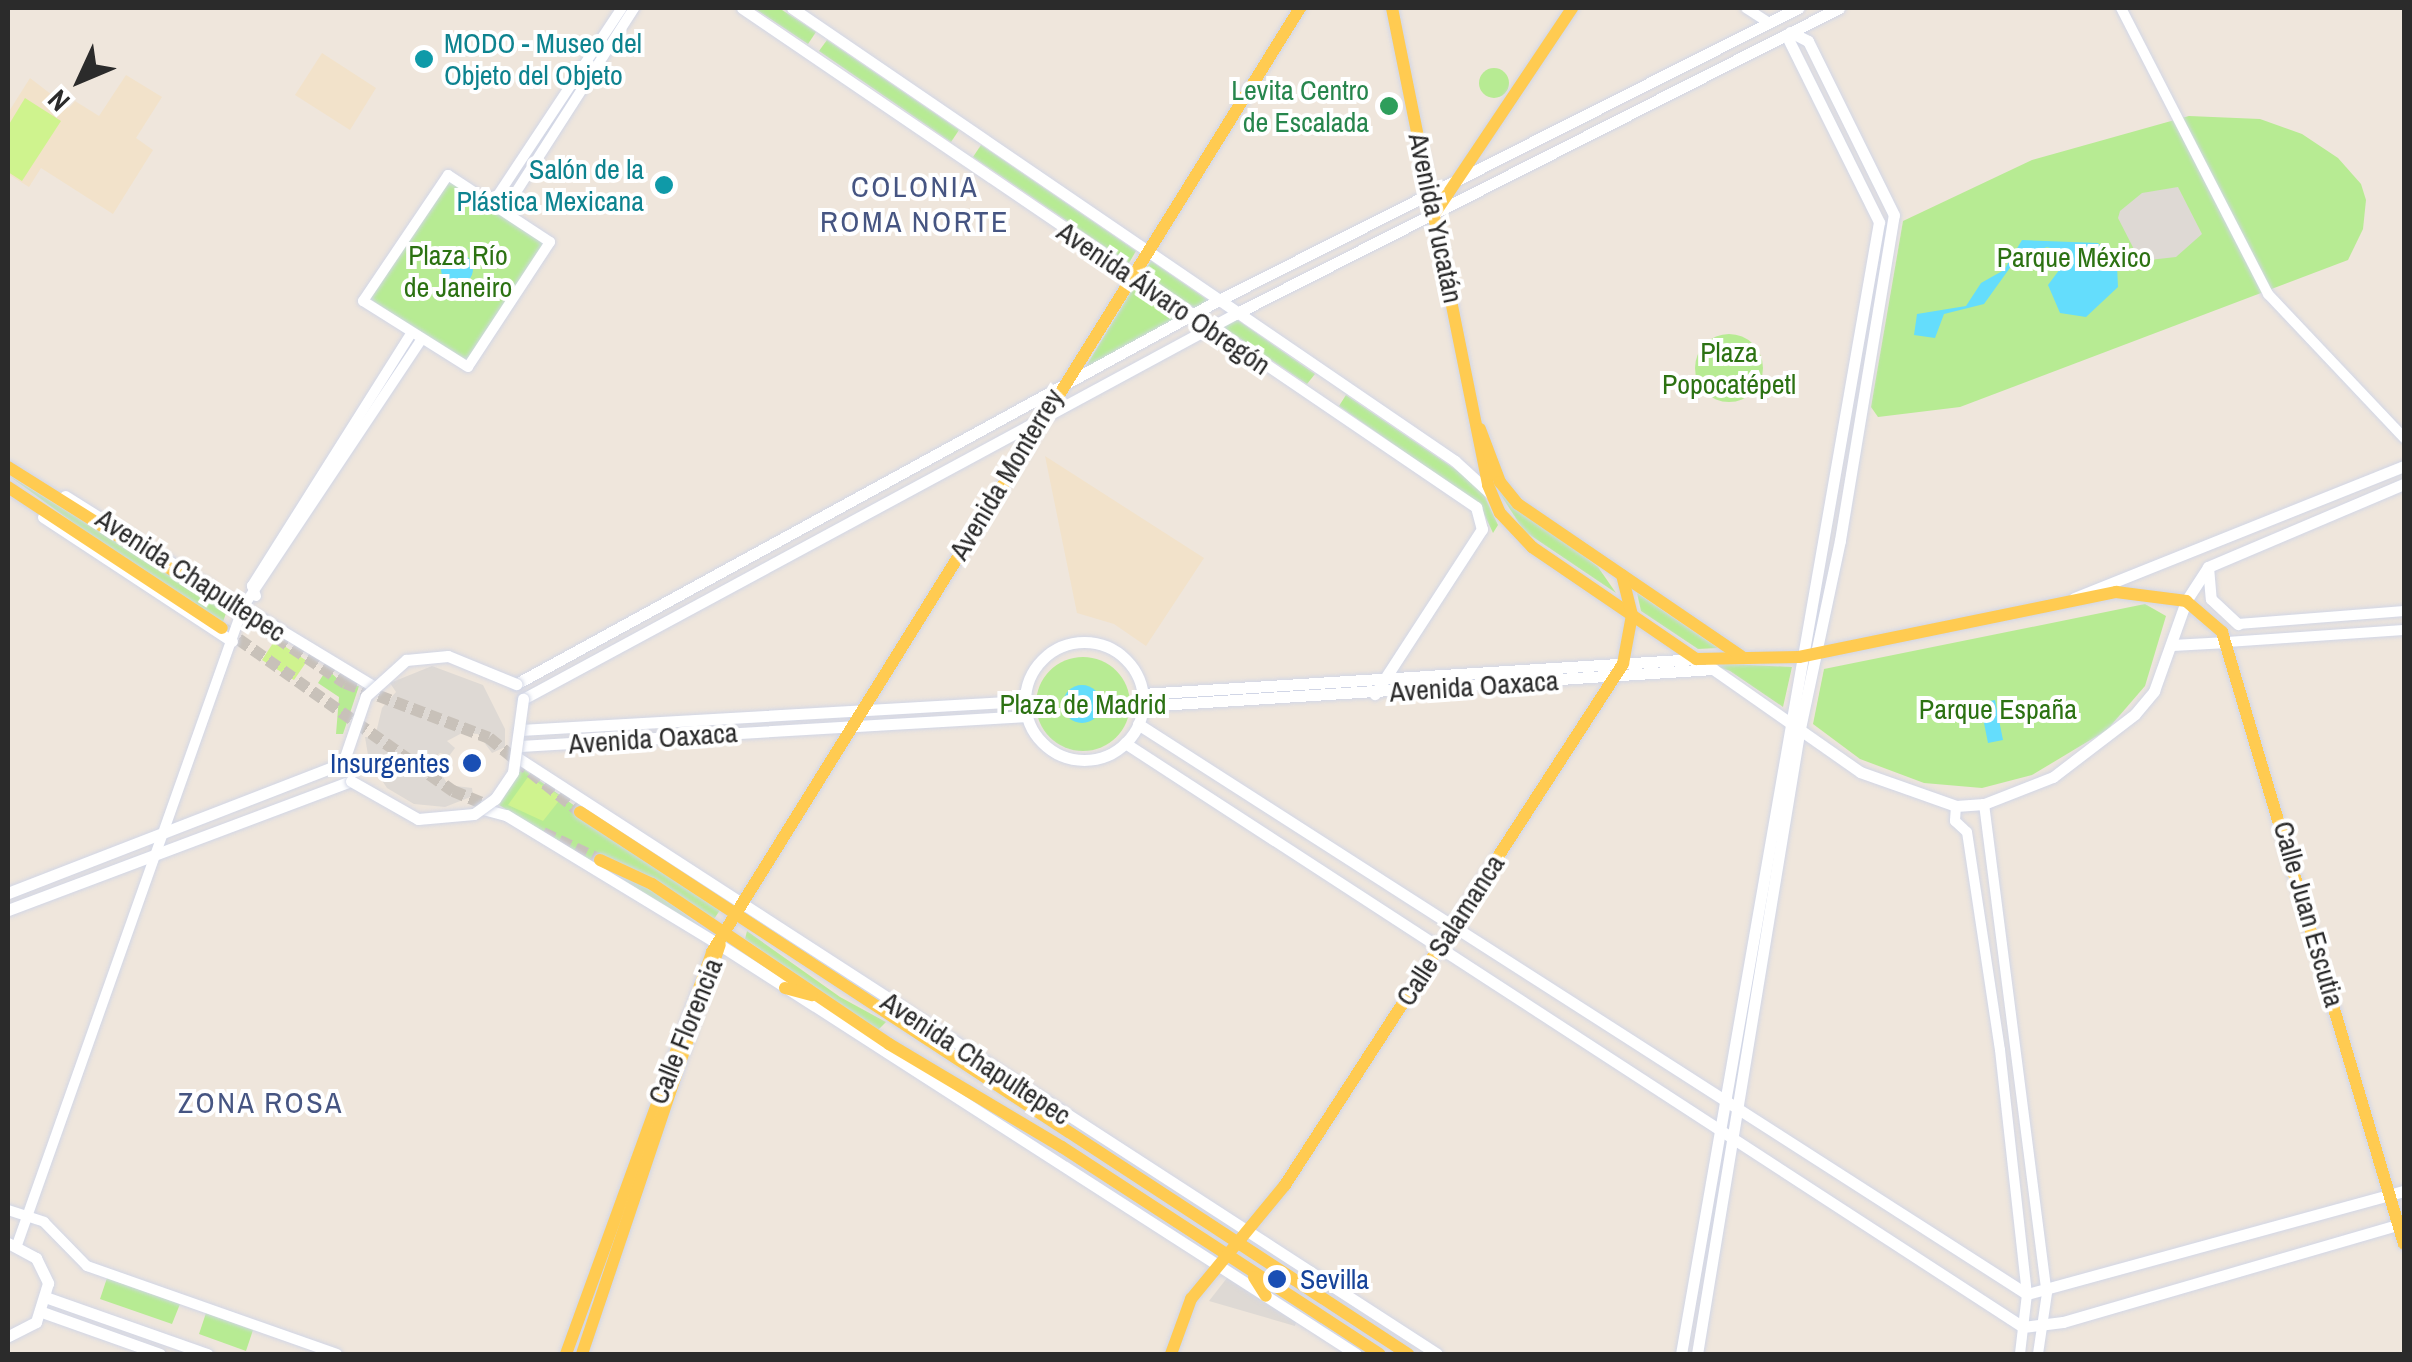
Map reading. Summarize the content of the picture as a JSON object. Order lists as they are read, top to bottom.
{
  "streets": {
    "main road": [
      "Avenida Yucatán",
      "Avenida Álvaro Obregón",
      "Avenida Monterrey",
      "Avenida Chapultepec",
      "Avenida Oaxaca",
      "Calle Juan Escutia",
      "Calle Salamanca",
      "Calle Florencia"
    ]
  },
  "crossings": [
    ["Avenida Yucatán", "Avenida Álvaro Obregón"],
    ["Avenida Álvaro Obregón", "Avenida Monterrey"],
    ["Avenida Álvaro Obregón", "Avenida Oaxaca"],
    ["Avenida Álvaro Obregón", "Calle Salamanca"],
    ["Avenida Monterrey", "Avenida Chapultepec"],
    ["Avenida Monterrey", "Avenida Oaxaca"],
    ["Avenida Monterrey", "Calle Florencia"],
    ["Avenida Chapultepec", "Avenida Oaxaca"],
    ["Avenida Chapultepec", "Calle Salamanca"],
    ["Avenida Chapultepec", "Calle Florencia"],
    ["Avenida Oaxaca", "Calle Juan Escutia"],
    ["Avenida Oaxaca", "Calle Salamanca"]
  ],
  "districts": ["COLONIA ROMA NORTE", "ZONA ROSA"],
  "parks": [
    "Plaza Río de Janeiro",
    "Parque México",
    "Plaza Popocatépetl",
    "Plaza de Madrid",
    "Parque España"
  ],
  "places": [
    "MODO - Museo del Objeto del Objeto",
    "Levita Centro de Escalada",
    "Salón de la Plástica Mexicana",
    "Insurgentes",
    "Sevilla"
  ],
  "north": "bottom left"
}
